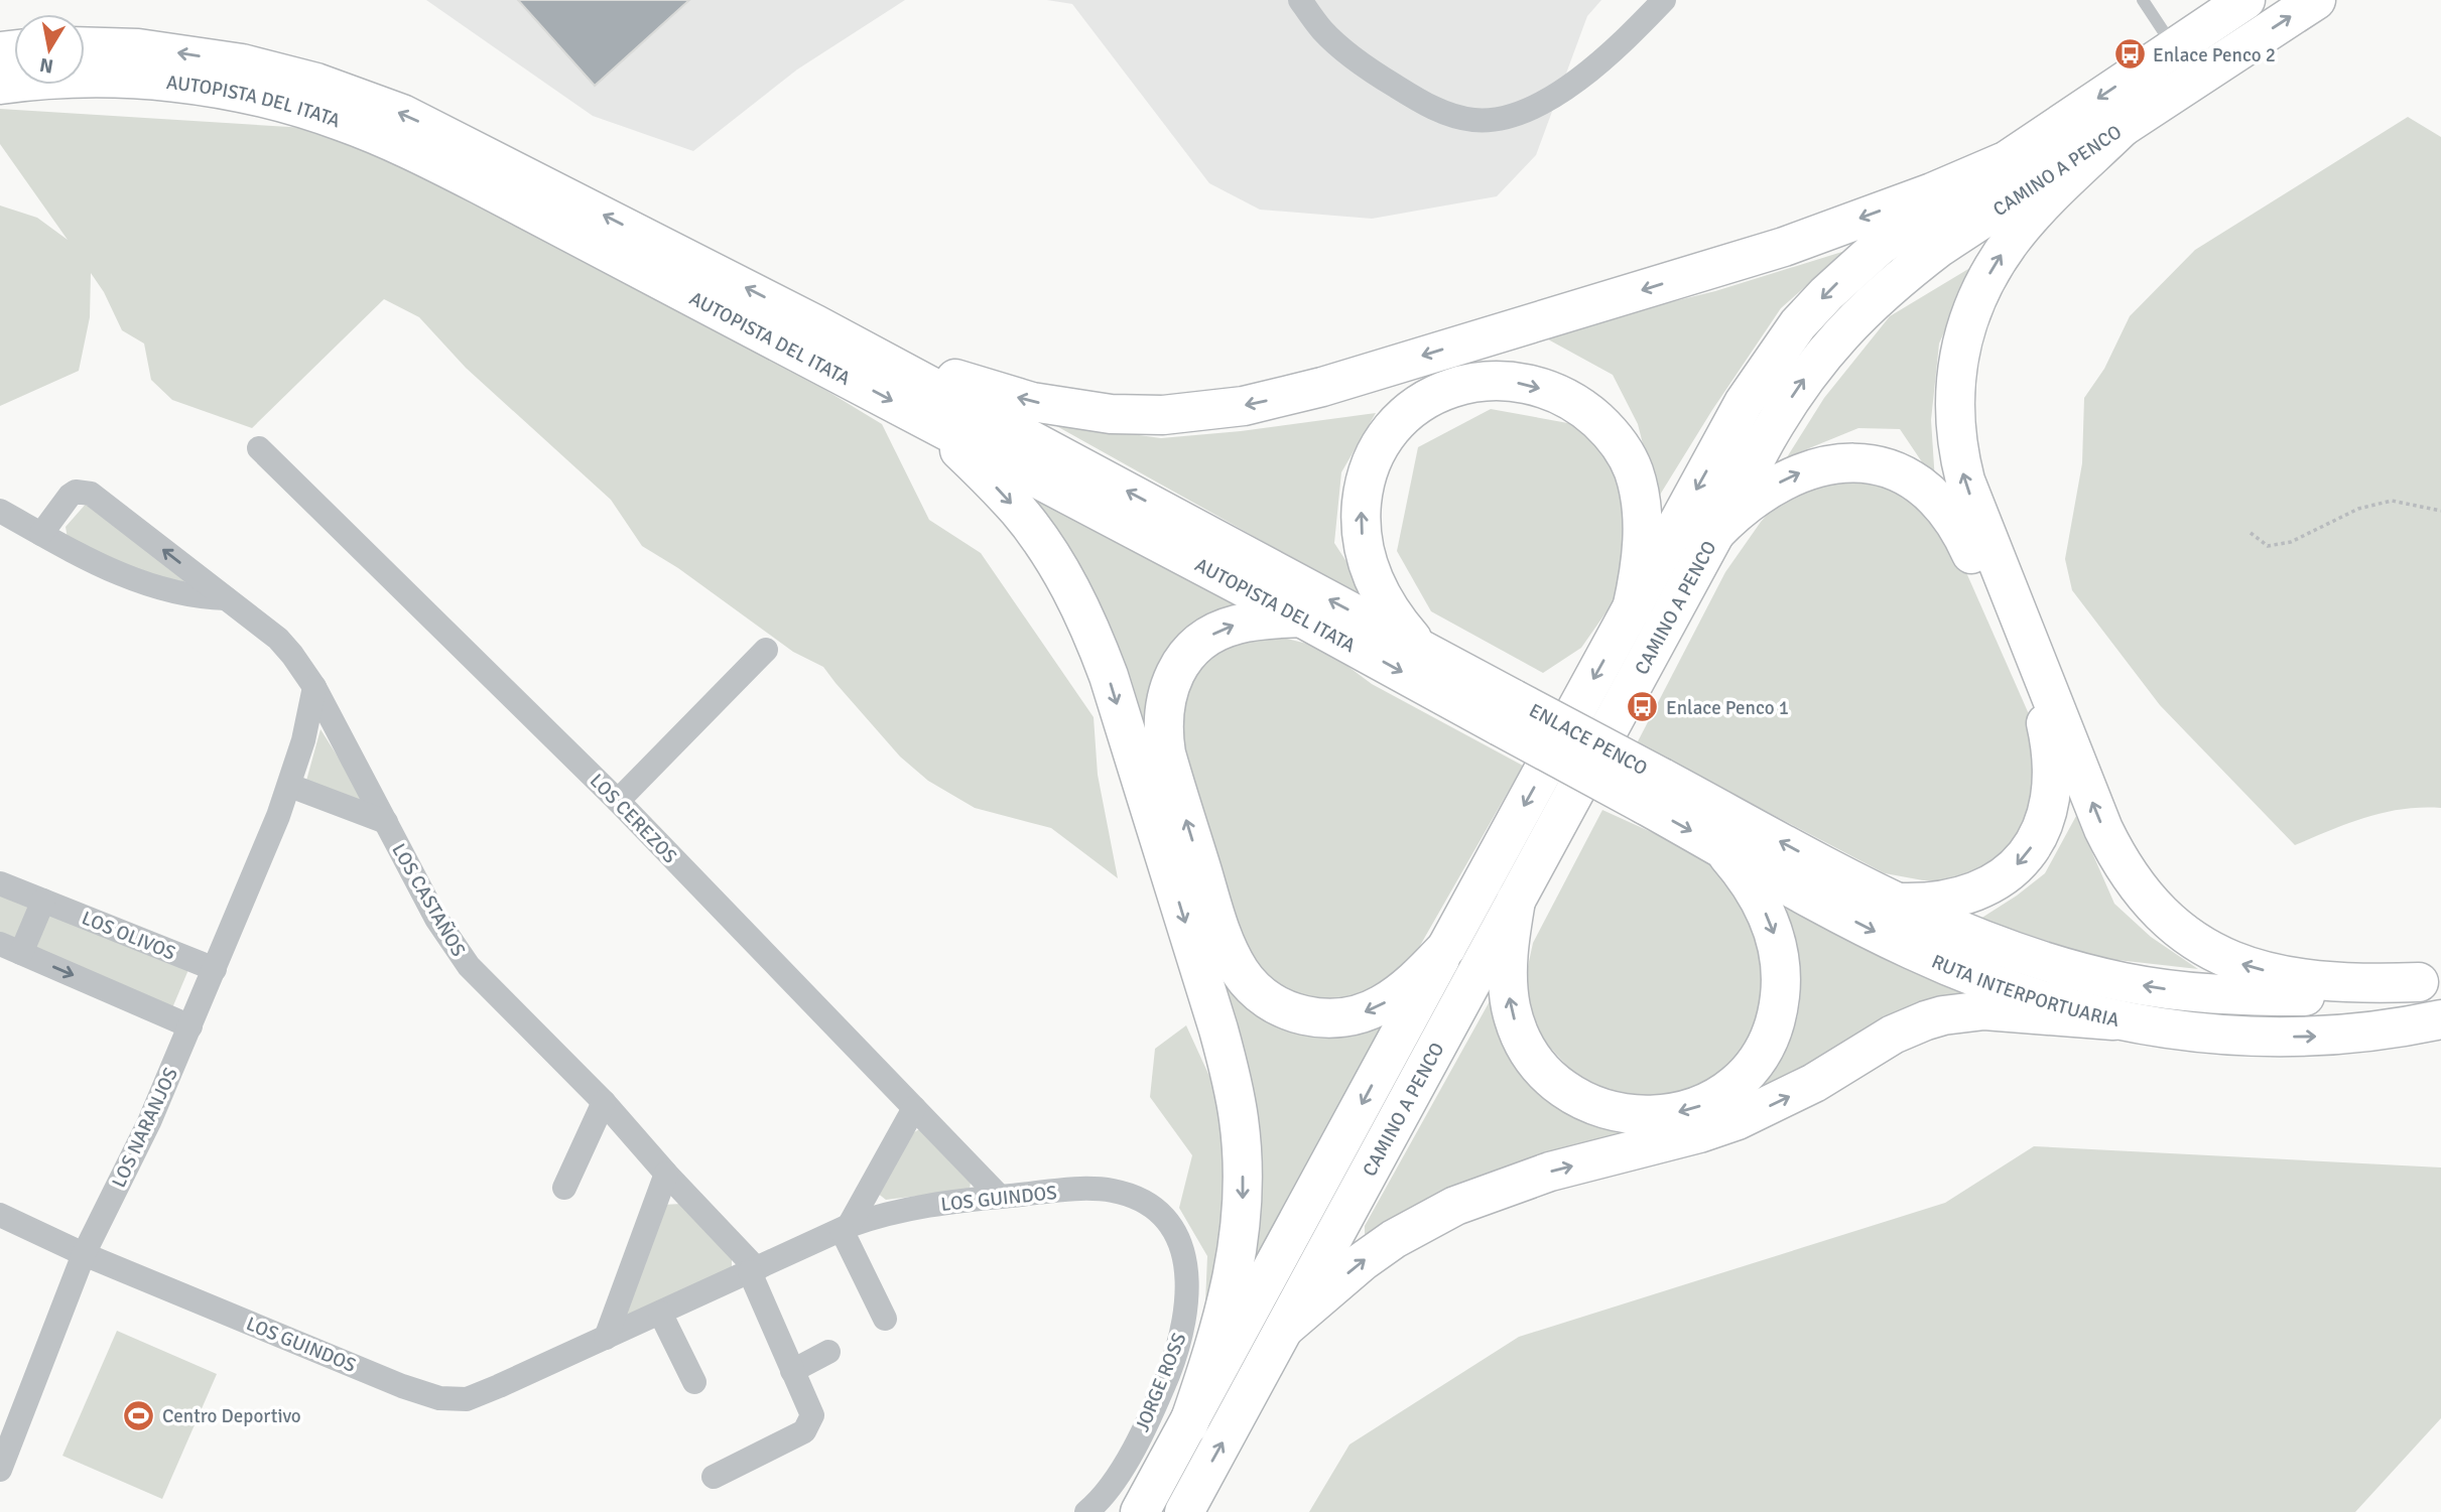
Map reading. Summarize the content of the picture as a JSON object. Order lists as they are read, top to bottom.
{
  "streets": {
    "main road": [
      "AUTOPISTA DEL ITATA",
      "CAMINO A PENCO",
      "ENLACE PENCO",
      "RUTA INTERPORTUARIA"
    ],
    "street": [
      "LOS CEREZOS",
      "LOS CASTAÑOS",
      "LOS OLIVOS",
      "LOS NARANJOS",
      "LOS GUINDOS",
      "JORGE ROSS"
    ]
  },
  "crossings": [
    ["AUTOPISTA DEL ITATA", "ENLACE PENCO"],
    ["ENLACE PENCO", "RUTA INTERPORTUARIA"],
    ["LOS CEREZOS", "LOS GUINDOS"],
    ["LOS CASTAÑOS", "LOS NARANJOS"],
    ["LOS CASTAÑOS", "LOS GUINDOS"],
    ["LOS OLIVOS", "LOS NARANJOS"],
    ["LOS NARANJOS", "LOS GUINDOS"],
    ["LOS GUINDOS", "JORGE ROSS"]
  ],
  "places": {
    "bus stop": ["Enlace Penco 2", "Enlace Penco 1"],
    "sports": ["Centro Deportivo"]
  },
  "north": "bottom"
}
